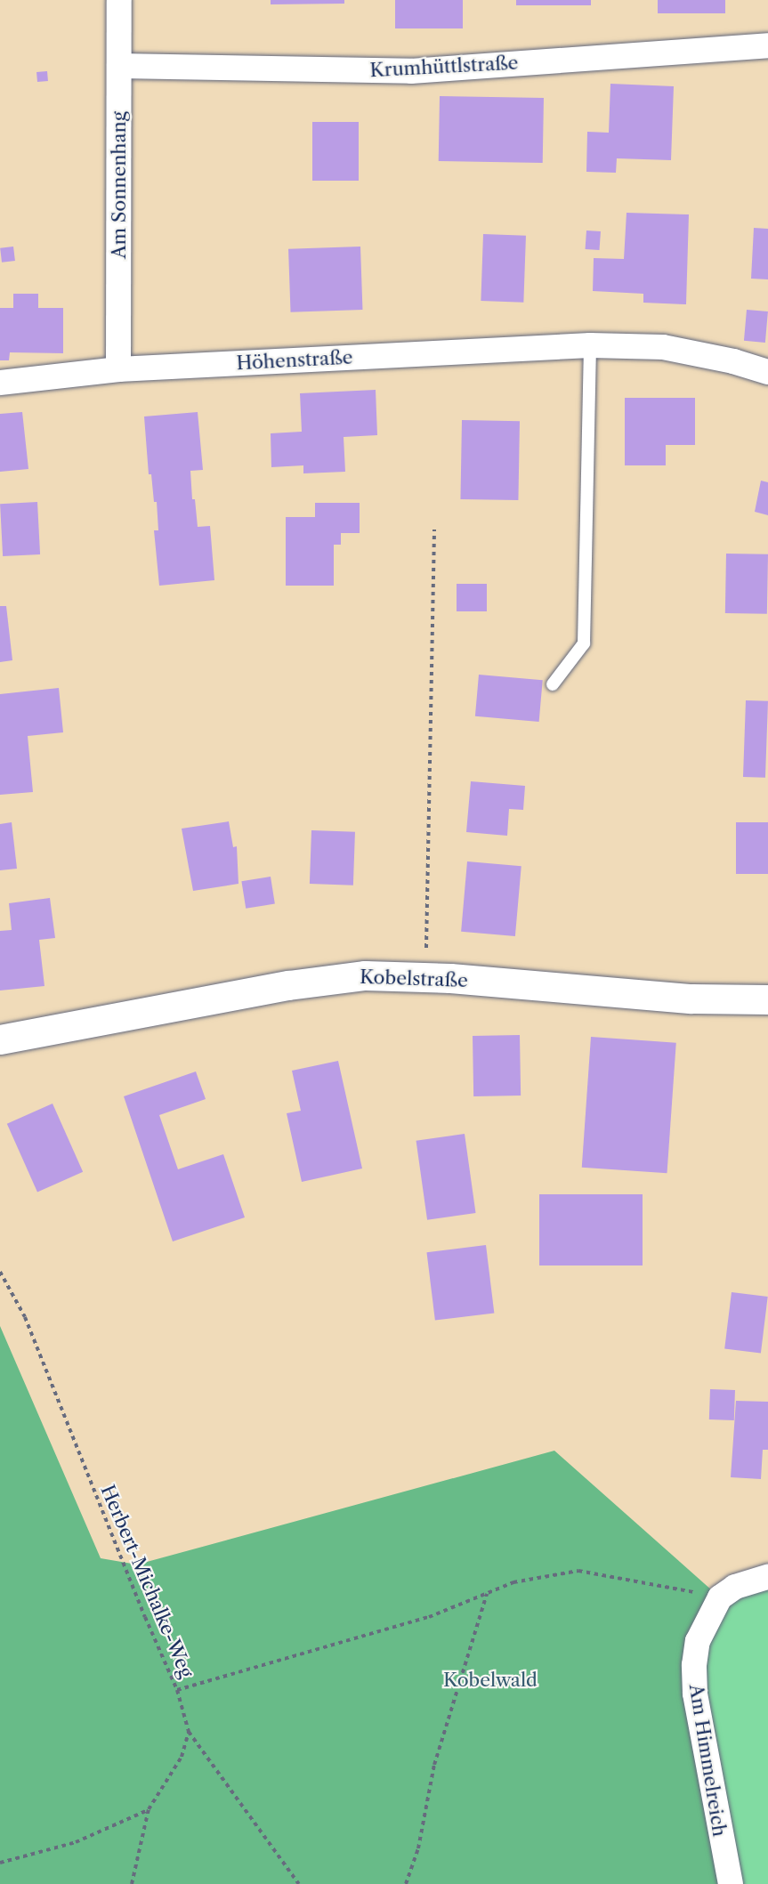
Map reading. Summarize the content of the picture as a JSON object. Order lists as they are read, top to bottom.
{
  "streets": {
    "street": [
      "Krumhüttlstraße",
      "Am Sonnenhang",
      "Höhenstraße",
      "Kobelstraße",
      "Am Himmelreich"
    ],
    "path": ["Herbert-Michalke-Weg"]
  },
  "crossings": [
    ["Krumhüttlstraße", "Am Sonnenhang"],
    ["Am Sonnenhang", "Höhenstraße"]
  ],
  "parks": ["Kobelwald"]
}
